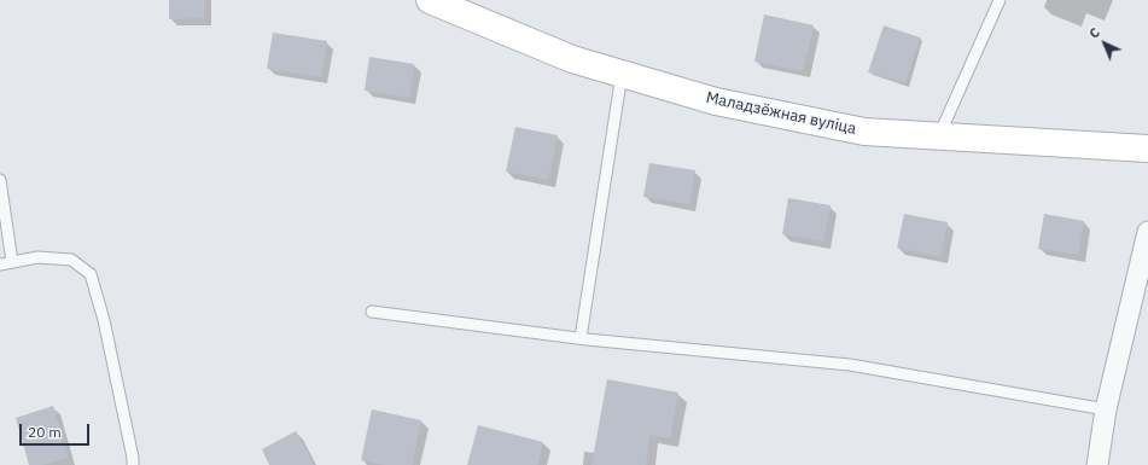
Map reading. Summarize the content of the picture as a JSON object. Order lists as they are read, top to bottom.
{
  "streets": {
    "street": ["Маладзёжная вуліца"]
  },
  "scale_bar": "20 m",
  "north": "top left"
}
